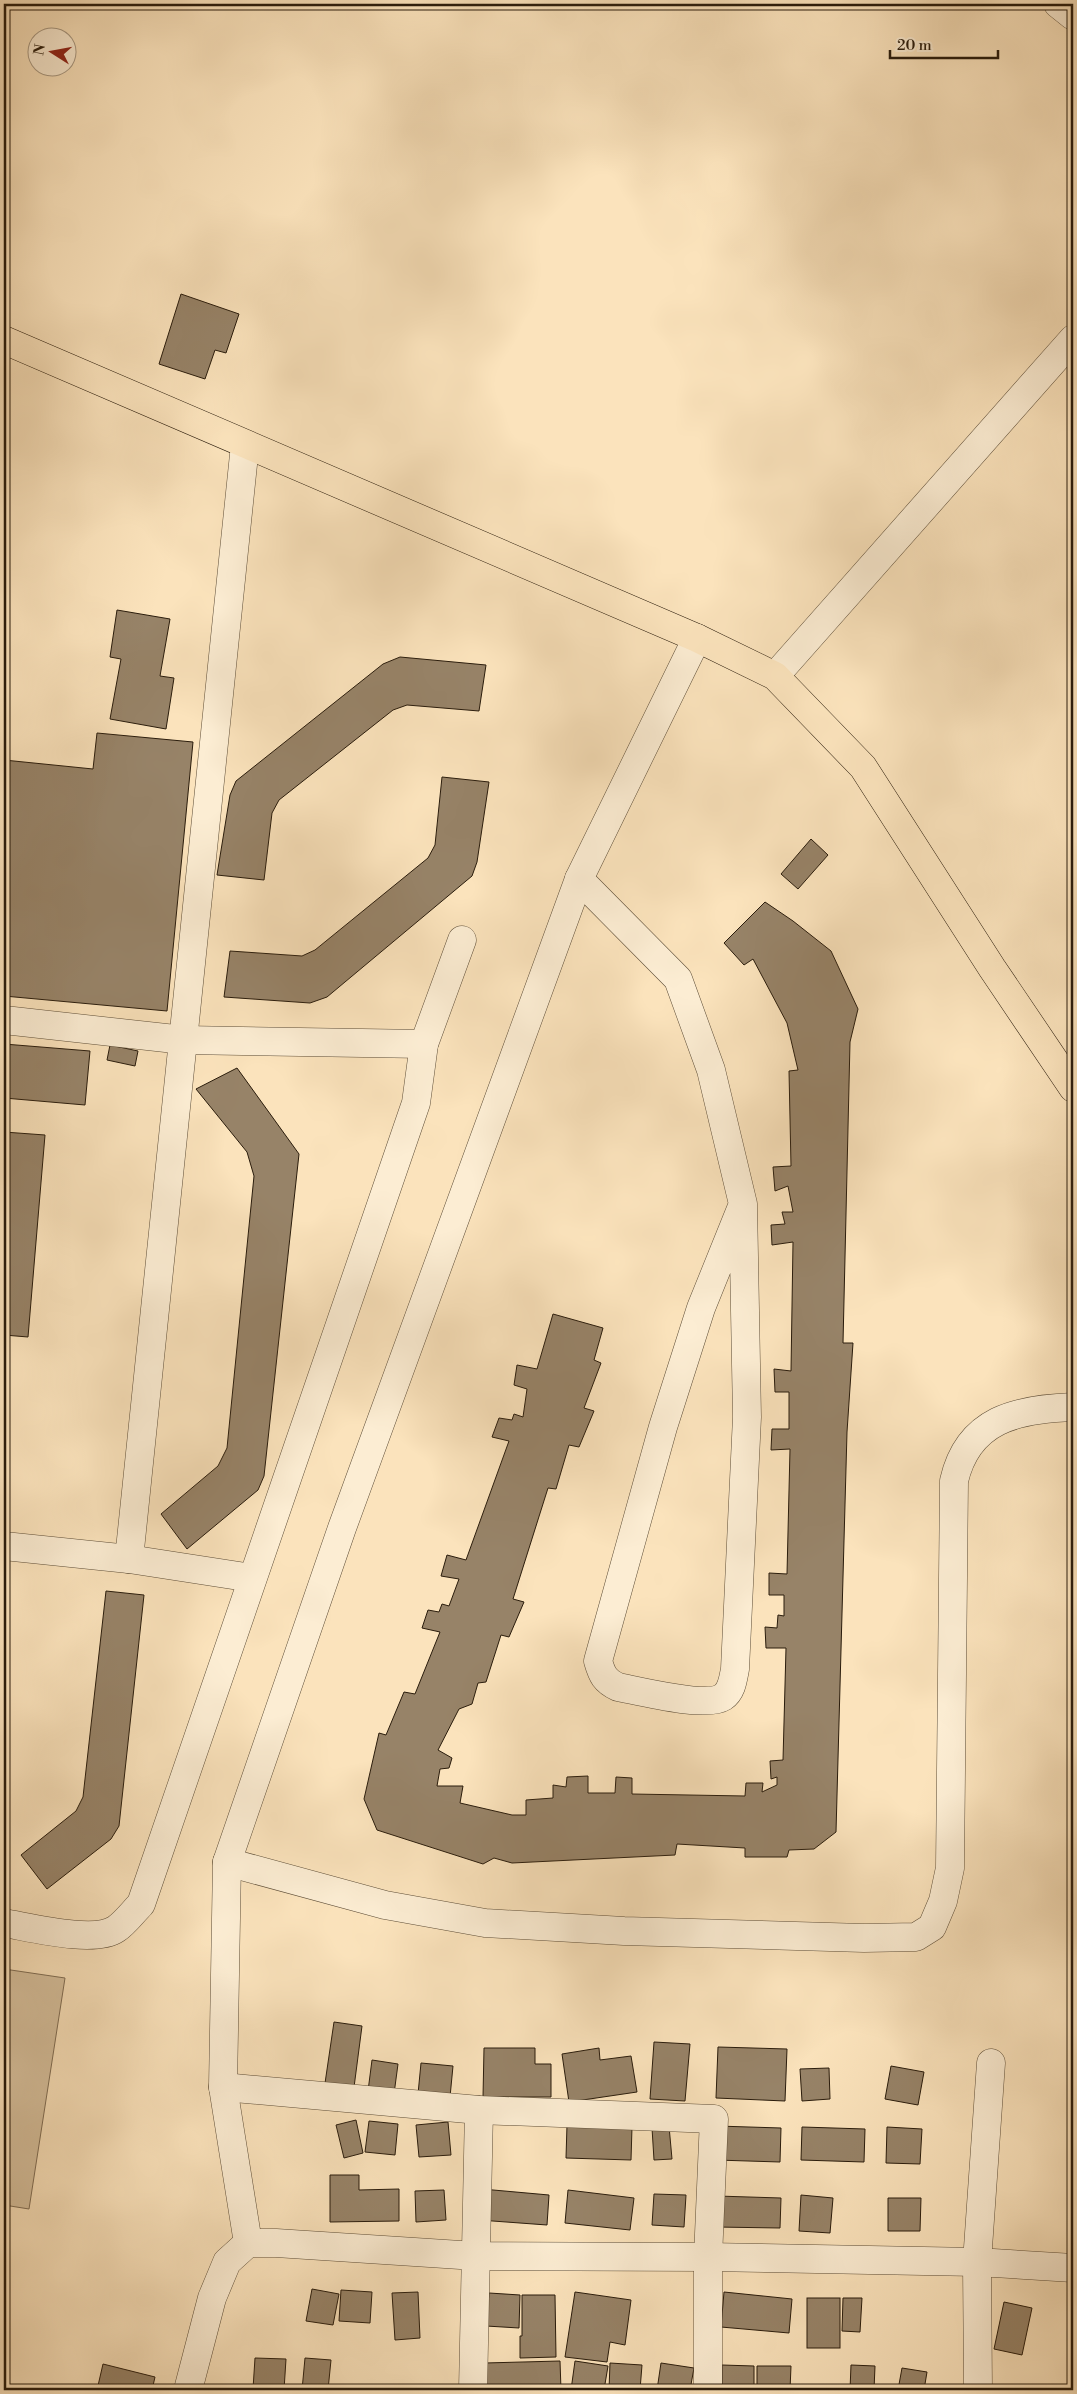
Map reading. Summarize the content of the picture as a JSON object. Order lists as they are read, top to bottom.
{
  "scale_bar": "20 m",
  "north": "left"
}
